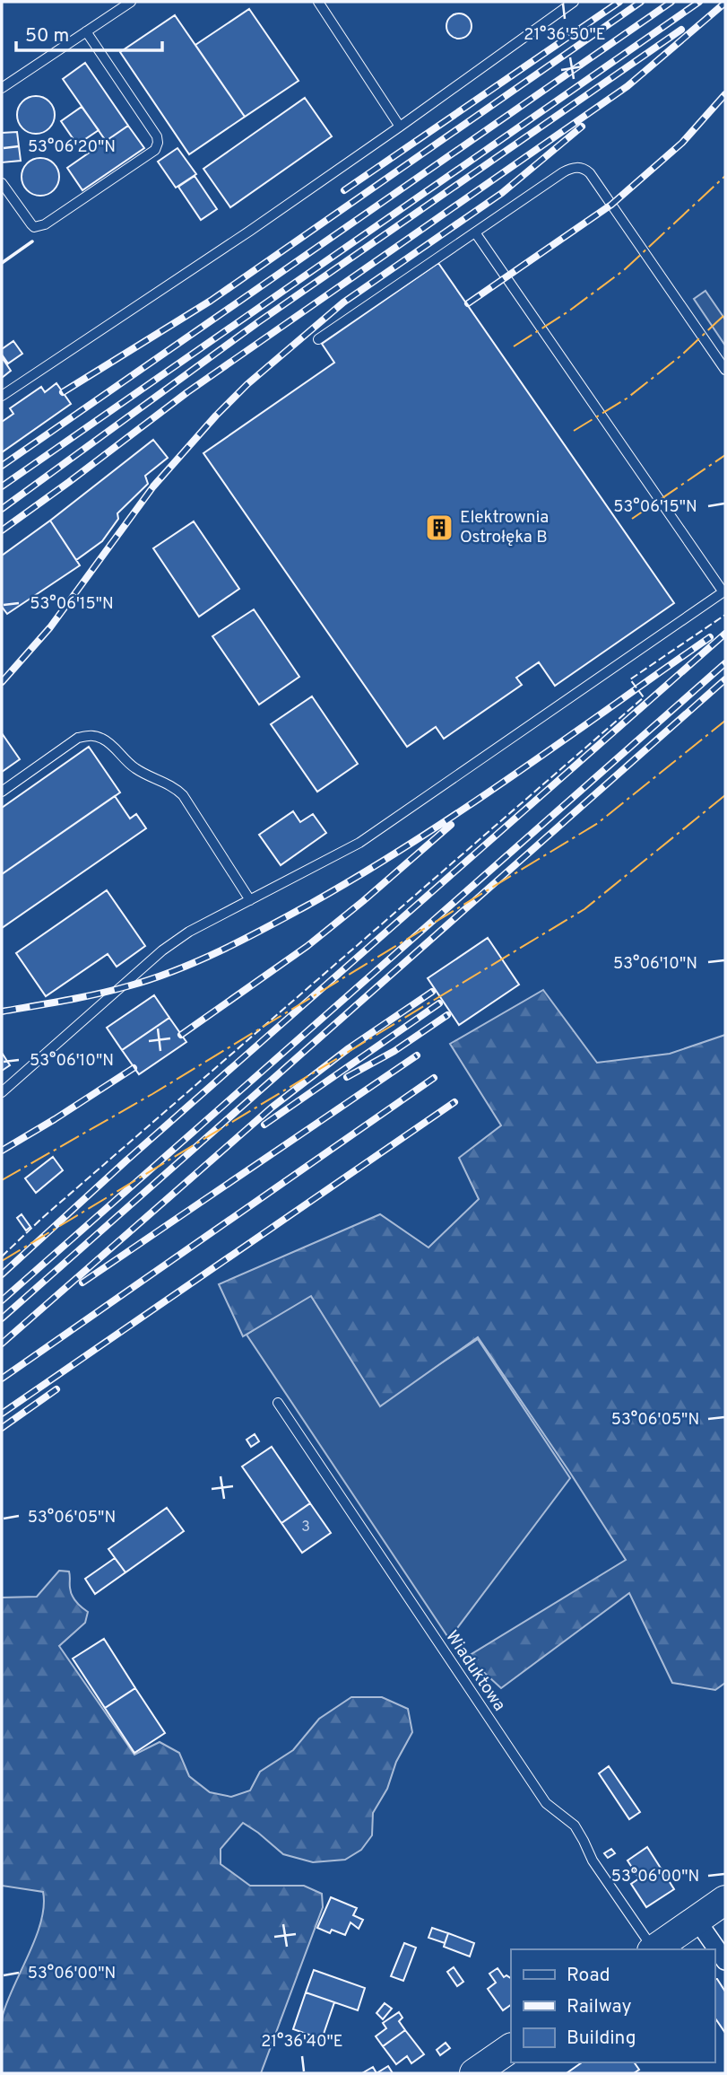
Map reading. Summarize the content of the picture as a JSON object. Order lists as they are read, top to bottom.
{
  "streets": {
    "lane": ["Wiaduktowa"]
  },
  "places": {
    "building": ["Elektrownia Ostrołęka B"]
  },
  "house_numbers": ["3"],
  "legend": ["Road", "Railway", "Building"],
  "scale_bar": "50 m",
  "coordinates": [
    "21°36'50\"E",
    "53°06'20\"N",
    "53°06'15\"N",
    "53°06'10\"N",
    "53°06'05\"N",
    "53°06'00\"N",
    "21°36'40\"E"
  ]
}
